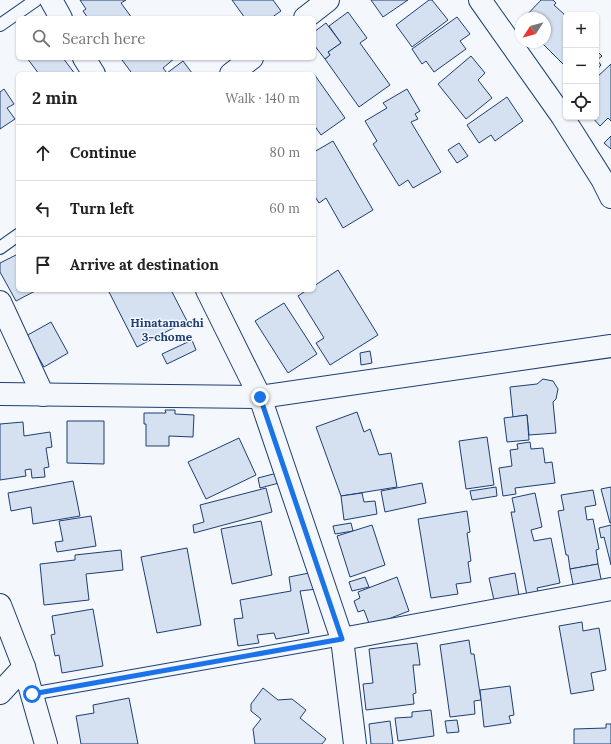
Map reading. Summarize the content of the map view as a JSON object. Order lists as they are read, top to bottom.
{
  "districts": ["Hinatamachi 3-chome"],
  "north": "bottom left",
  "page": {
    "map_buttons": ["+", "−"],
    "search": "Search here",
    "heading": ["2 min", "Walk · 140 m"],
    "list": [
      ["Continue", "80 m"],
      ["Turn left", "60 m"],
      "Arrive at destination"
    ]
  }
}
